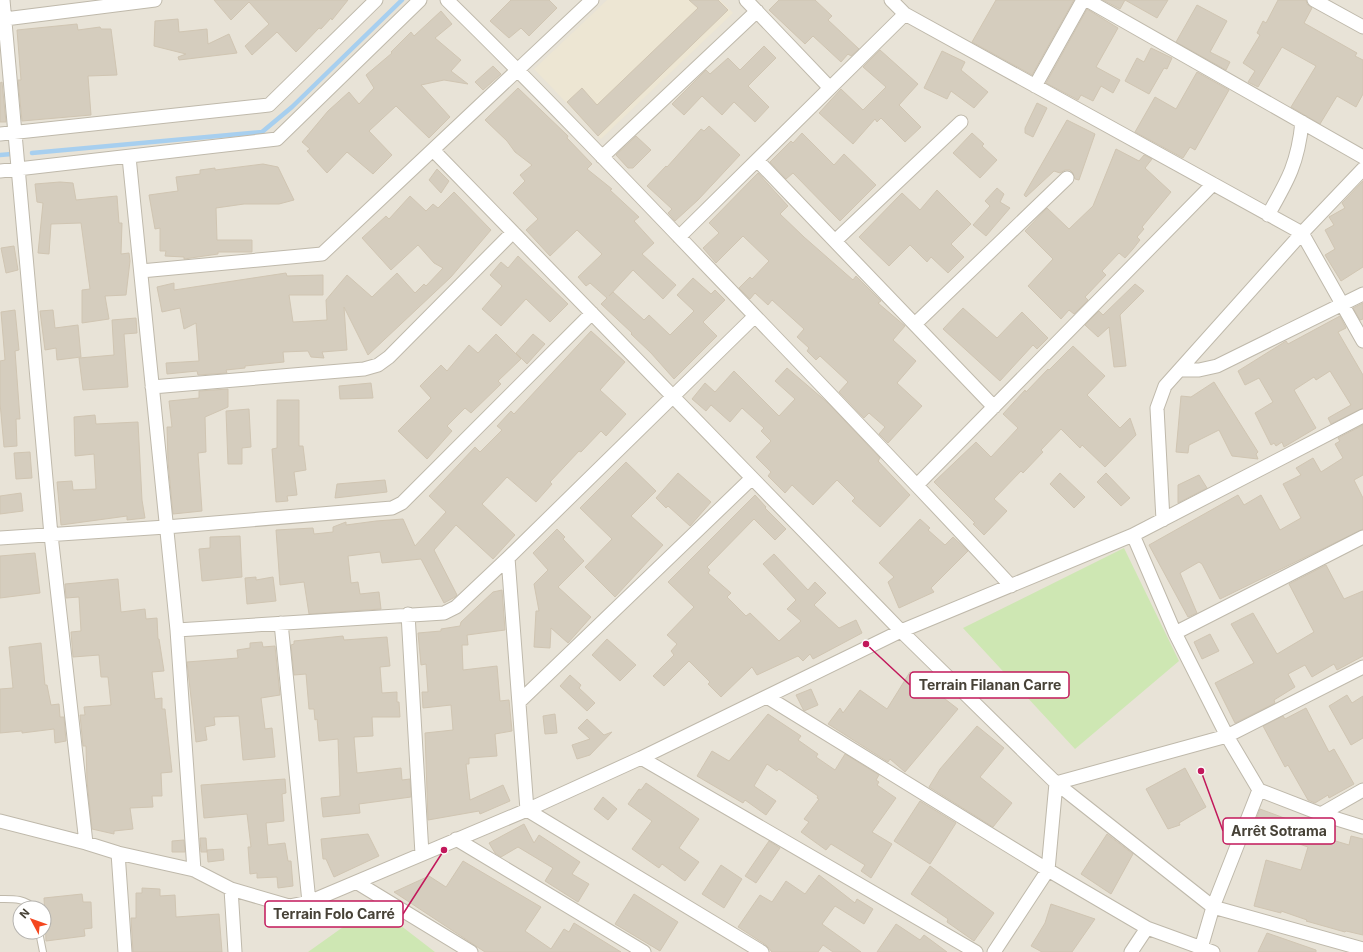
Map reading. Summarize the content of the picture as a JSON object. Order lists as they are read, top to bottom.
{
  "places": ["Terrain Filanan Carre", "Arrêt Sotrama", "Terrain Folo Carré"],
  "north": "top left"
}
